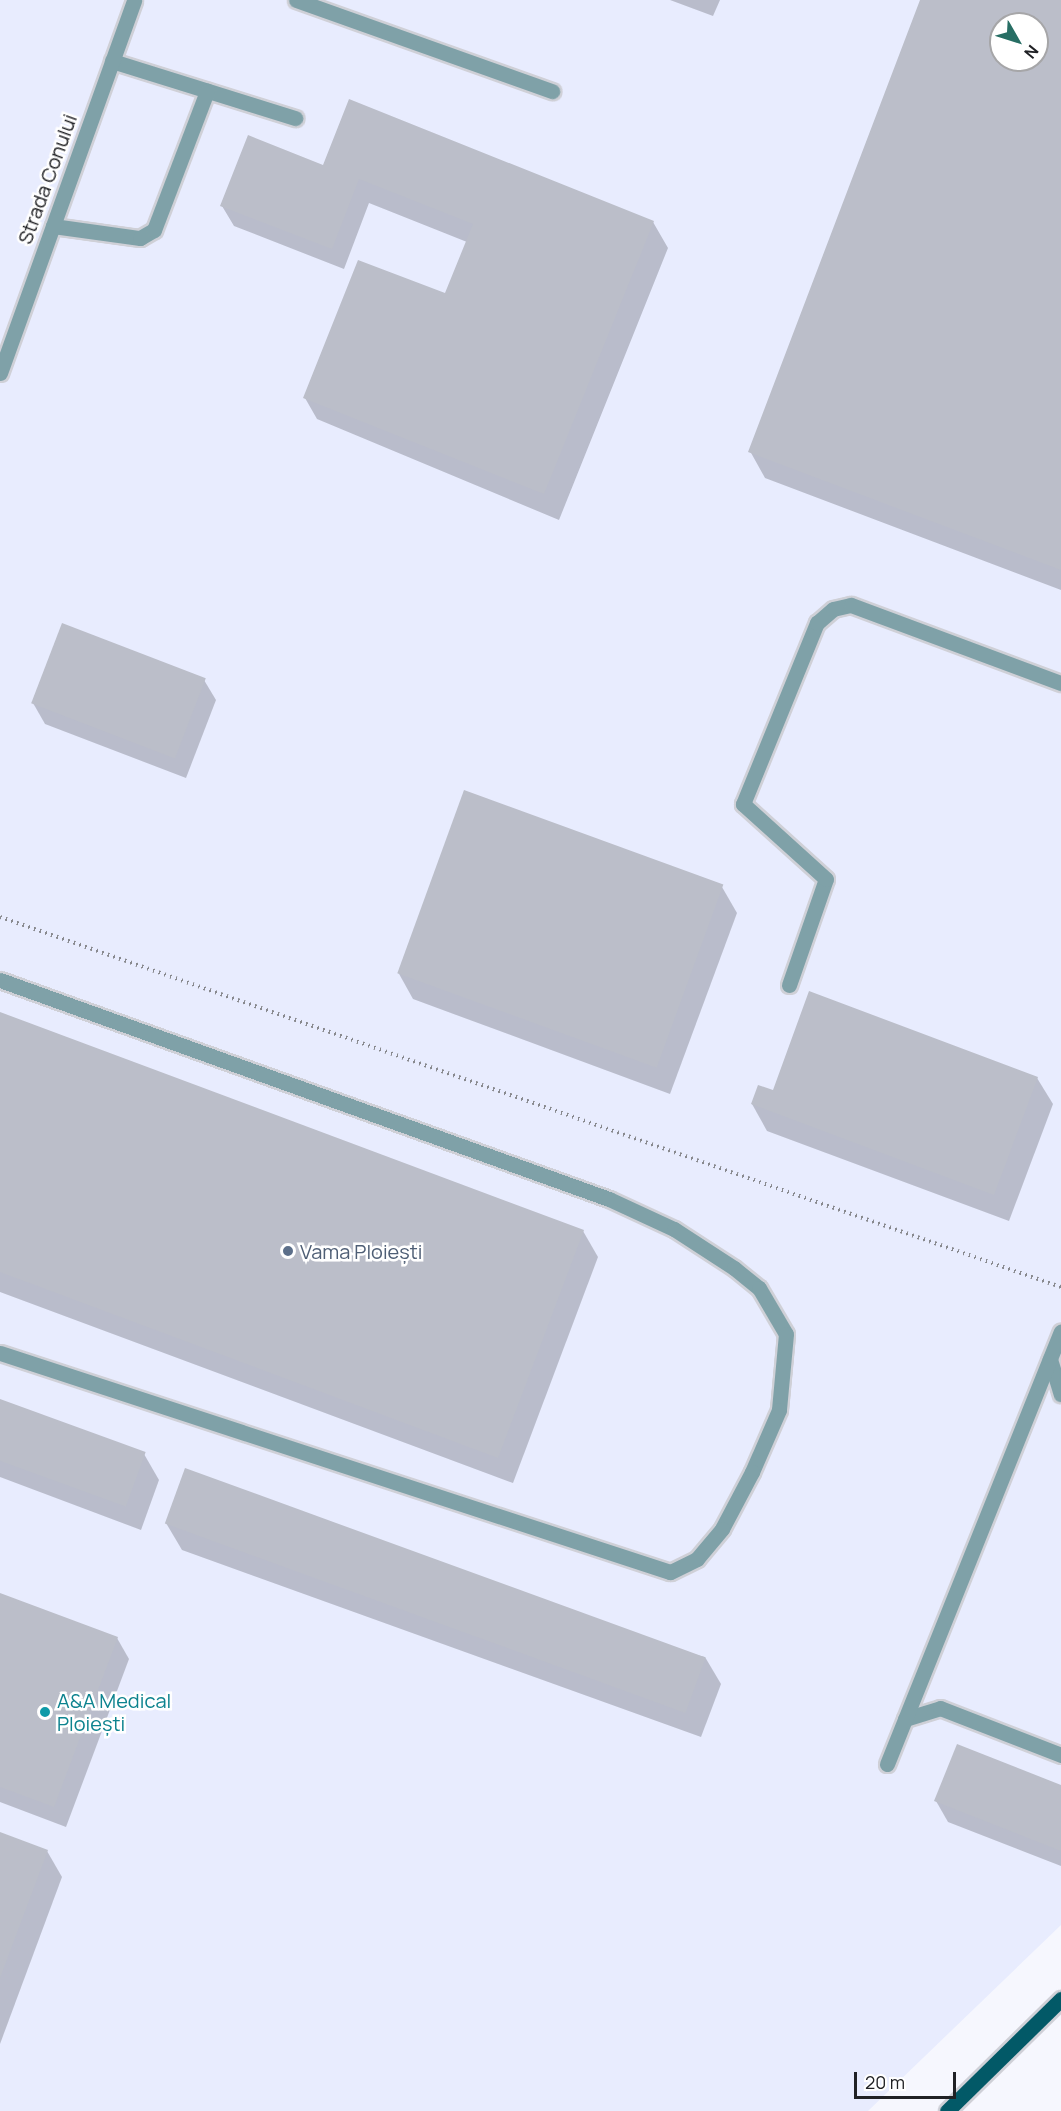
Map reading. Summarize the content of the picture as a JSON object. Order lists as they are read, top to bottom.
{
  "streets": {
    "street": ["Strada Conului"]
  },
  "places": ["Vama Ploiești", "A&A Medical Ploiești"],
  "scale_bar": "20 m",
  "north": "bottom right"
}
